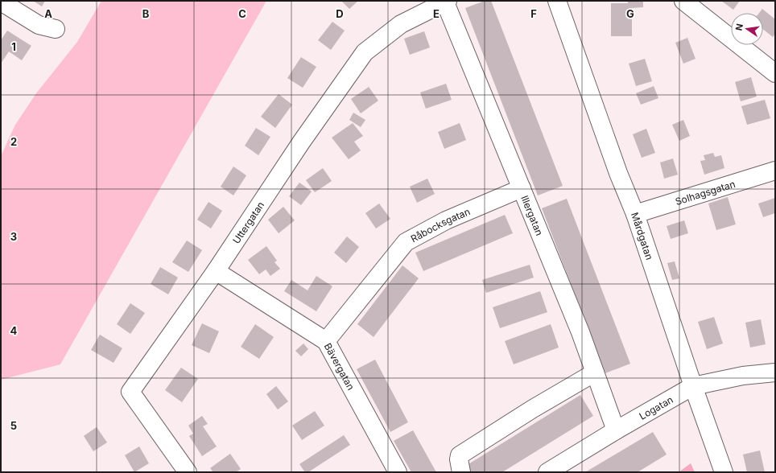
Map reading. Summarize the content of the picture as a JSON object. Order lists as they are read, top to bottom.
{
  "streets": {
    "street": [
      "Solhagsgatan",
      "Illergatan",
      "Uttergatan",
      "Råbocksgatan",
      "Mårdgatan",
      "Bävergatan",
      "Logatan"
    ]
  },
  "crossings": [
    ["Solhagsgatan", "Mårdgatan"],
    ["Illergatan", "Uttergatan"],
    ["Illergatan", "Råbocksgatan"],
    ["Illergatan", "Logatan"],
    ["Uttergatan", "Bävergatan"],
    ["Råbocksgatan", "Bävergatan"],
    ["Mårdgatan", "Logatan"]
  ],
  "north": "left",
  "grid": {
    "columns": [
      "A",
      "B",
      "C",
      "D",
      "E",
      "F",
      "G"
    ],
    "rows": [
      "1",
      "2",
      "3",
      "4",
      "5"
    ]
  }
}
